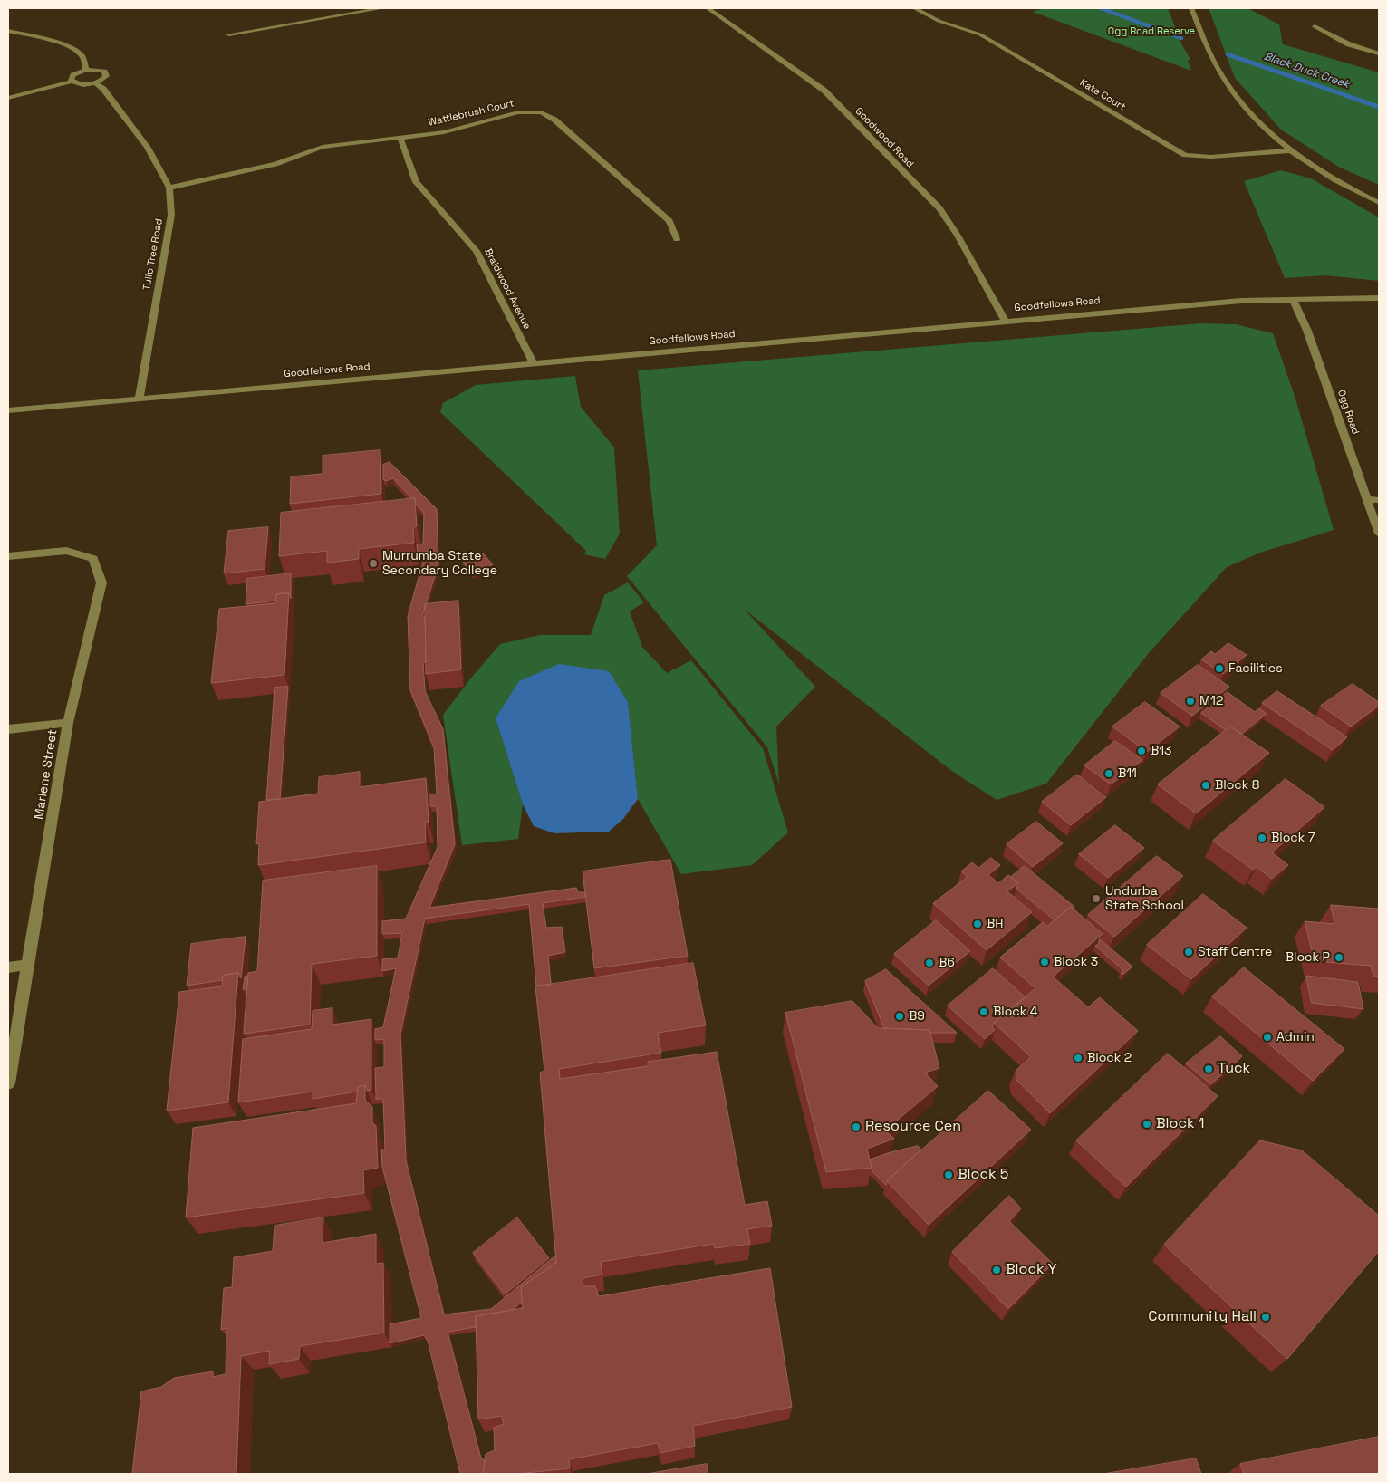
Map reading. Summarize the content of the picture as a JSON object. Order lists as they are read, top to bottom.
{
  "streets": {
    "street": [
      "Kate Court",
      "Wattlebrush Court",
      "Goodwood Road",
      "Tulip Tree Road",
      "Braidwood Avenue",
      "Goodfellows Road",
      "Ogg Road",
      "Marlene Street"
    ]
  },
  "crossings": [
    ["Wattlebrush Court", "Tulip Tree Road"],
    ["Wattlebrush Court", "Braidwood Avenue"],
    ["Goodwood Road", "Goodfellows Road"],
    ["Tulip Tree Road", "Goodfellows Road"],
    ["Braidwood Avenue", "Goodfellows Road"],
    ["Goodfellows Road", "Ogg Road"]
  ],
  "water": ["Black Duck Creek"],
  "parks": ["Ogg Road Reserve"],
  "places": [
    "Murrumba State Secondary College",
    "Facilities",
    "M12",
    "B13",
    "B11",
    "Block 8",
    "Block 7",
    "Undurba State School",
    "BH",
    "Staff Centre",
    "Block P",
    "Block 3",
    "B6",
    "Block 4",
    "B9",
    "Admin",
    "Block 2",
    "Tuck",
    "Block 1",
    "Resource Cen",
    "Block 5",
    "Block Y",
    "Community Hall"
  ]
}
